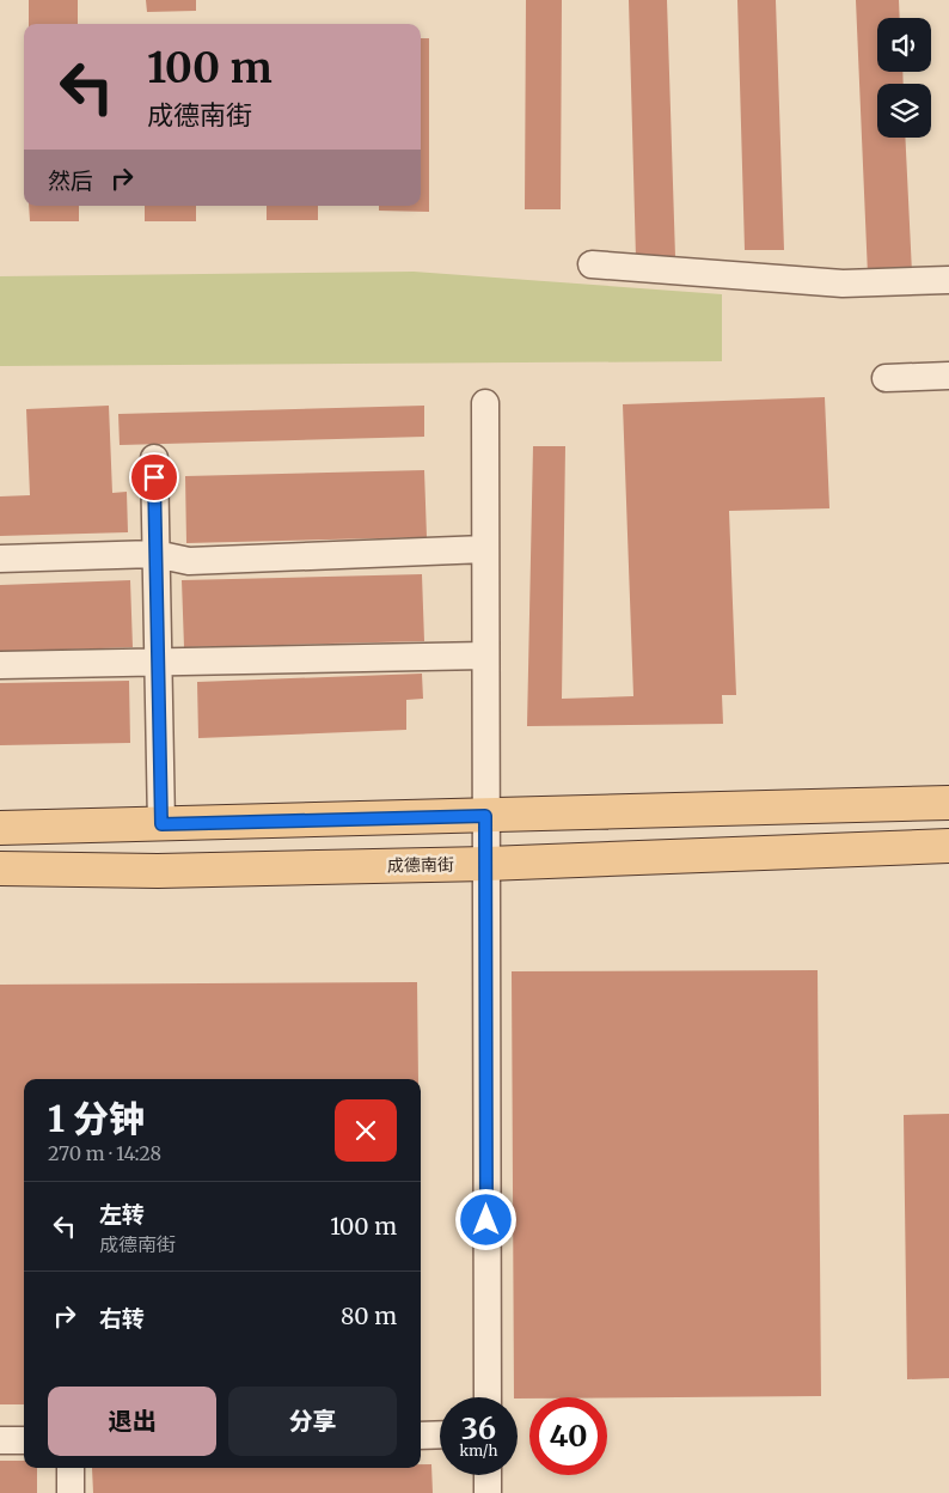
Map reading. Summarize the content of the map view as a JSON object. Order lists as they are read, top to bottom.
{
  "streets": {
    "main road": ["成德南街"]
  },
  "page": {
    "turn": ["100 m", "成德南街"],
    "then": "然后",
    "heading": ["1 分钟", "270 m · 14:28"],
    "list": [
      {
        "name": "左转",
        "note": "成德南街",
        "value": "100 m"
      },
      {
        "name": "右转",
        "value": "80 m"
      }
    ],
    "buttons": ["退出", "分享"],
    "speed": "36 km/h",
    "limit": "40"
  }
}
